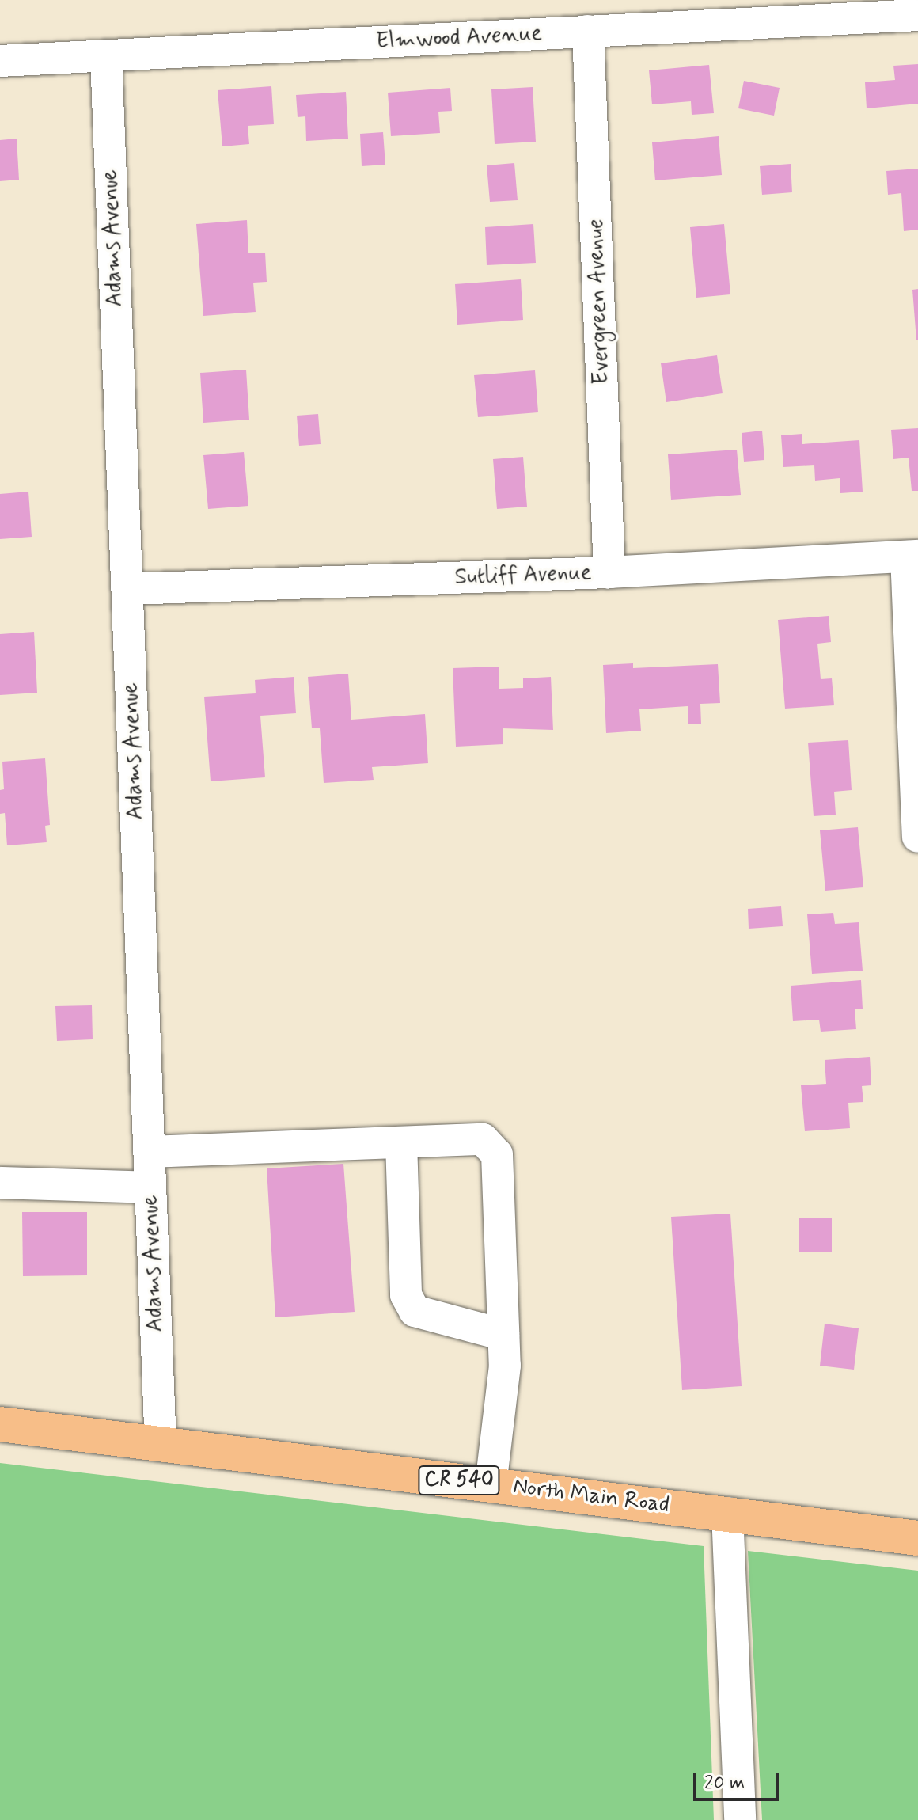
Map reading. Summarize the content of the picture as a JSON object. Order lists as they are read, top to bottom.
{
  "streets": {
    "main road": ["CR 540", "North Main Road"],
    "street": [
      "Elmwood Avenue",
      "Adams Avenue",
      "Evergreen Avenue",
      "Sutliff Avenue"
    ]
  },
  "crossings": [
    ["Elmwood Avenue", "Adams Avenue"],
    ["Elmwood Avenue", "Evergreen Avenue"],
    ["Adams Avenue", "Sutliff Avenue"],
    ["Adams Avenue", "North Main Road"],
    ["Evergreen Avenue", "Sutliff Avenue"]
  ],
  "scale_bar": "20 m"
}
